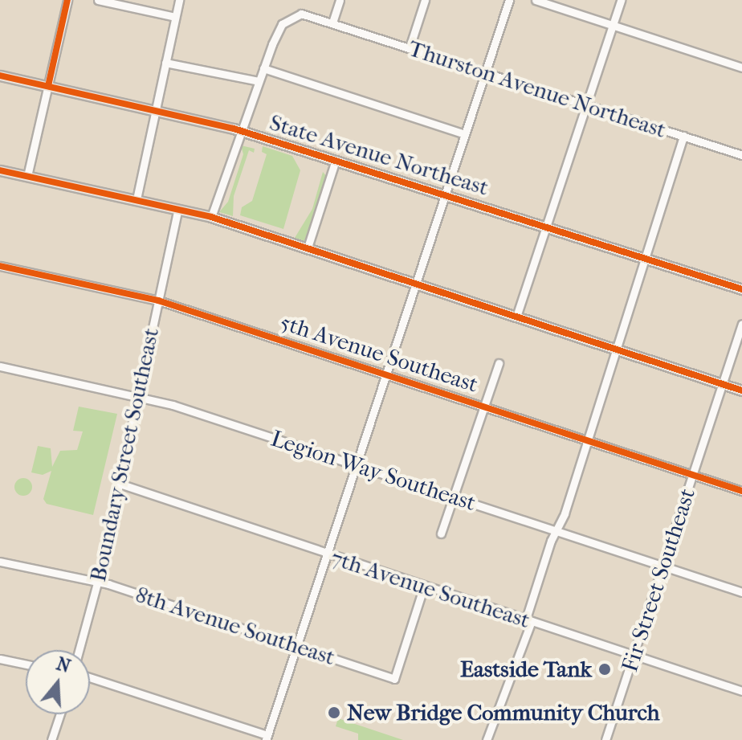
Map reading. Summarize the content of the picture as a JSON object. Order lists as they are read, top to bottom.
{
  "streets": {
    "main road": ["State Avenue Northeast"],
    "street": [
      "Thurston Avenue Northeast",
      "5th Avenue Southeast",
      "Boundary Street Southeast",
      "Legion Way Southeast",
      "Fir Street Southeast",
      "7th Avenue Southeast",
      "8th Avenue Southeast"
    ]
  },
  "crossings": [
    ["5th Avenue Southeast", "Boundary Street Southeast"],
    ["5th Avenue Southeast", "Fir Street Southeast"],
    ["Boundary Street Southeast", "Legion Way Southeast"],
    ["Boundary Street Southeast", "7th Avenue Southeast"],
    ["Boundary Street Southeast", "8th Avenue Southeast"],
    ["Legion Way Southeast", "Fir Street Southeast"],
    ["Fir Street Southeast", "7th Avenue Southeast"],
    ["7th Avenue Southeast", "8th Avenue Southeast"]
  ],
  "places": ["Eastside Tank", "New Bridge Community Church"],
  "north": "top"
}
